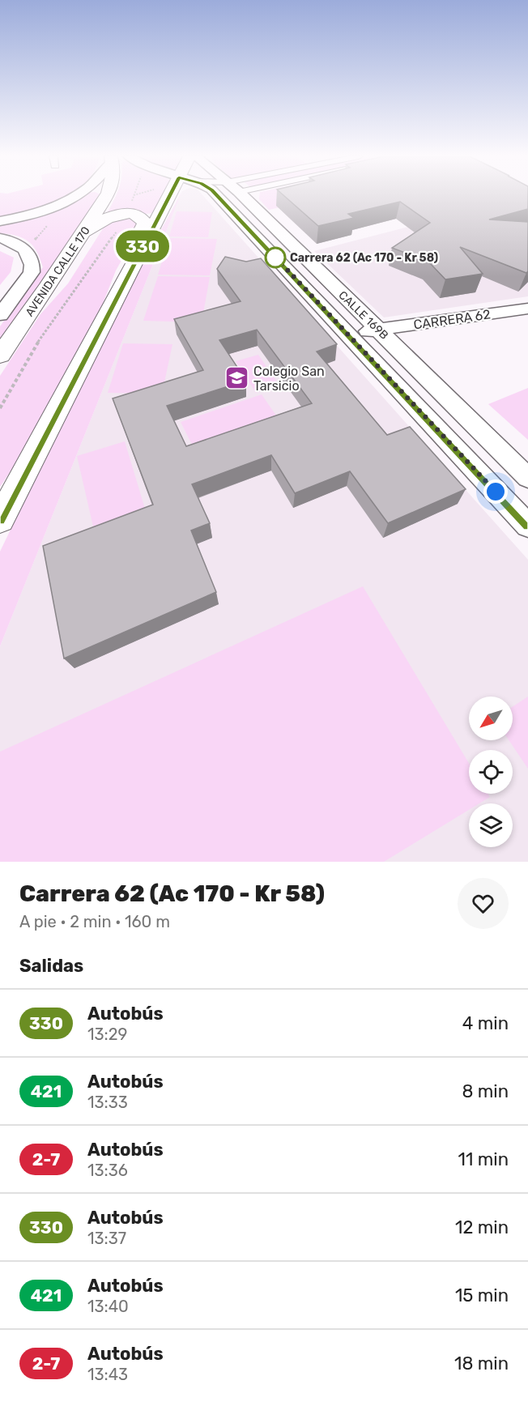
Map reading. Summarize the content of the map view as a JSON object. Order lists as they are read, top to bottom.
{
  "streets": {
    "main road": ["AVENIDA CALLE 170", "CALLE 169B", "CARRERA 62"]
  },
  "crossings": [
    ["CALLE 169B", "CARRERA 62"]
  ],
  "places": {
    "other": ["Carrera 62 (Ac 170 - Kr 58)"],
    "school or university": ["Colegio San Tarsicio"]
  },
  "lines": ["bus line 330"],
  "north": "bottom left",
  "page": {
    "on_map": "330",
    "heading": [
      ["Carrera 62 (Ac 170 - Kr 58)", "A pie · 2 min · 160 m"],
      "Salidas"
    ],
    "list": [
      {
        "mark": "330",
        "name": "Autobús",
        "note": "13:29",
        "value": "4 min"
      },
      {
        "mark": "421",
        "name": "Autobús",
        "note": "13:33",
        "value": "8 min"
      },
      {
        "mark": "2-7",
        "name": "Autobús",
        "note": "13:36",
        "value": "11 min"
      },
      {
        "mark": "330",
        "name": "Autobús",
        "note": "13:37",
        "value": "12 min"
      },
      {
        "mark": "421",
        "name": "Autobús",
        "note": "13:40",
        "value": "15 min"
      },
      {
        "mark": "2-7",
        "name": "Autobús",
        "note": "13:43",
        "value": "18 min"
      }
    ]
  }
}
